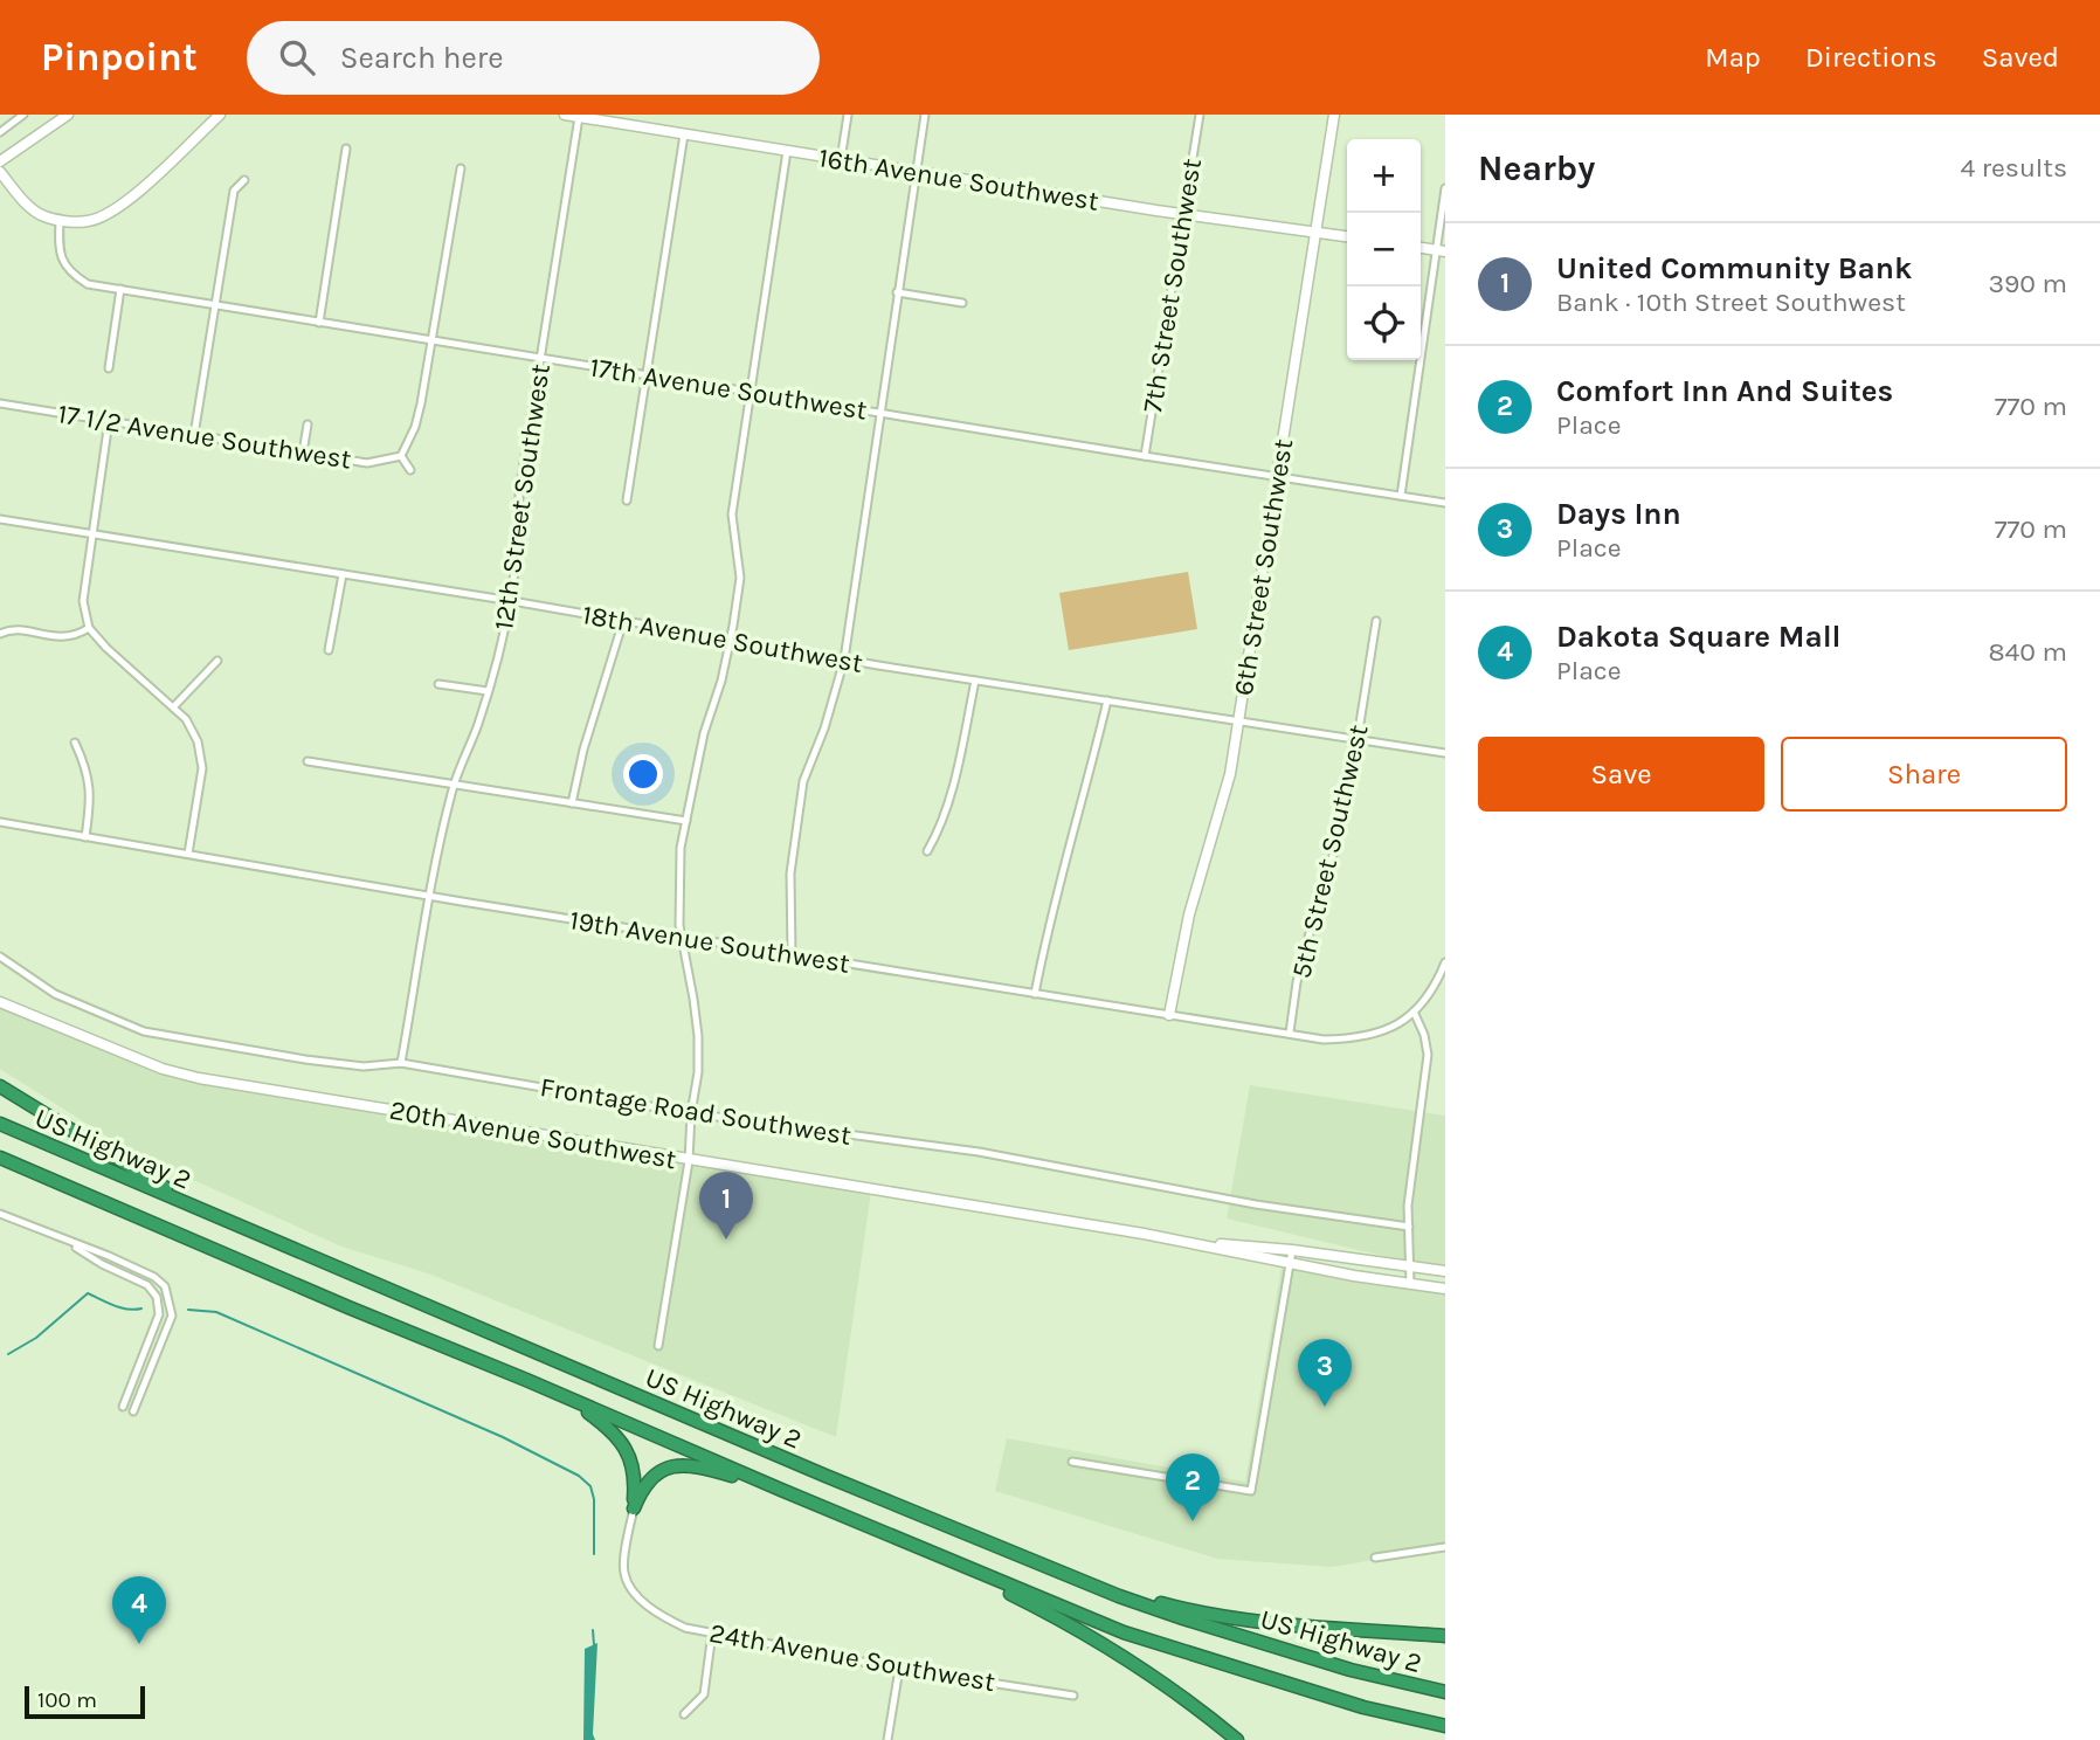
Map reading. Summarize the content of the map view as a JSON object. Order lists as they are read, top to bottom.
{
  "streets": {
    "highway": ["US Highway 2"],
    "street": [
      "16th Avenue Southwest",
      "7th Street Southwest",
      "17th Avenue Southwest",
      "17 1/2 Avenue Southwest",
      "12th Street Southwest",
      "6th Street Southwest",
      "18th Avenue Southwest",
      "5th Street Southwest",
      "19th Avenue Southwest",
      "Frontage Road Southwest",
      "20th Avenue Southwest",
      "24th Avenue Southwest"
    ]
  },
  "crossings": [
    ["16th Avenue Southwest", "7th Street Southwest"],
    ["16th Avenue Southwest", "12th Street Southwest"],
    ["16th Avenue Southwest", "6th Street Southwest"],
    ["7th Street Southwest", "17th Avenue Southwest"],
    ["17th Avenue Southwest", "12th Street Southwest"],
    ["17th Avenue Southwest", "6th Street Southwest"],
    ["12th Street Southwest", "18th Avenue Southwest"],
    ["12th Street Southwest", "19th Avenue Southwest"],
    ["12th Street Southwest", "Frontage Road Southwest"],
    ["6th Street Southwest", "18th Avenue Southwest"],
    ["6th Street Southwest", "19th Avenue Southwest"],
    ["18th Avenue Southwest", "5th Street Southwest"],
    ["5th Street Southwest", "19th Avenue Southwest"]
  ],
  "scale_bar": "100 m",
  "page": {
    "header": "Pinpoint",
    "search": "Search here",
    "nav": ["Map", "Directions", "Saved"],
    "heading": ["Nearby", "4 results"],
    "map_buttons": ["+", "−"],
    "list": [
      {
        "mark": "1",
        "name": "United Community Bank",
        "note": "Bank · 10th Street Southwest",
        "value": "390 m"
      },
      {
        "mark": "2",
        "name": "Comfort Inn And Suites",
        "note": "Place",
        "value": "770 m"
      },
      {
        "mark": "3",
        "name": "Days Inn",
        "note": "Place",
        "value": "770 m"
      },
      {
        "mark": "4",
        "name": "Dakota Square Mall",
        "note": "Place",
        "value": "840 m"
      }
    ],
    "buttons": ["Save", "Share"],
    "pins": [
      "1",
      "3",
      "2",
      "4"
    ],
    "scale": "100 m"
  }
}
